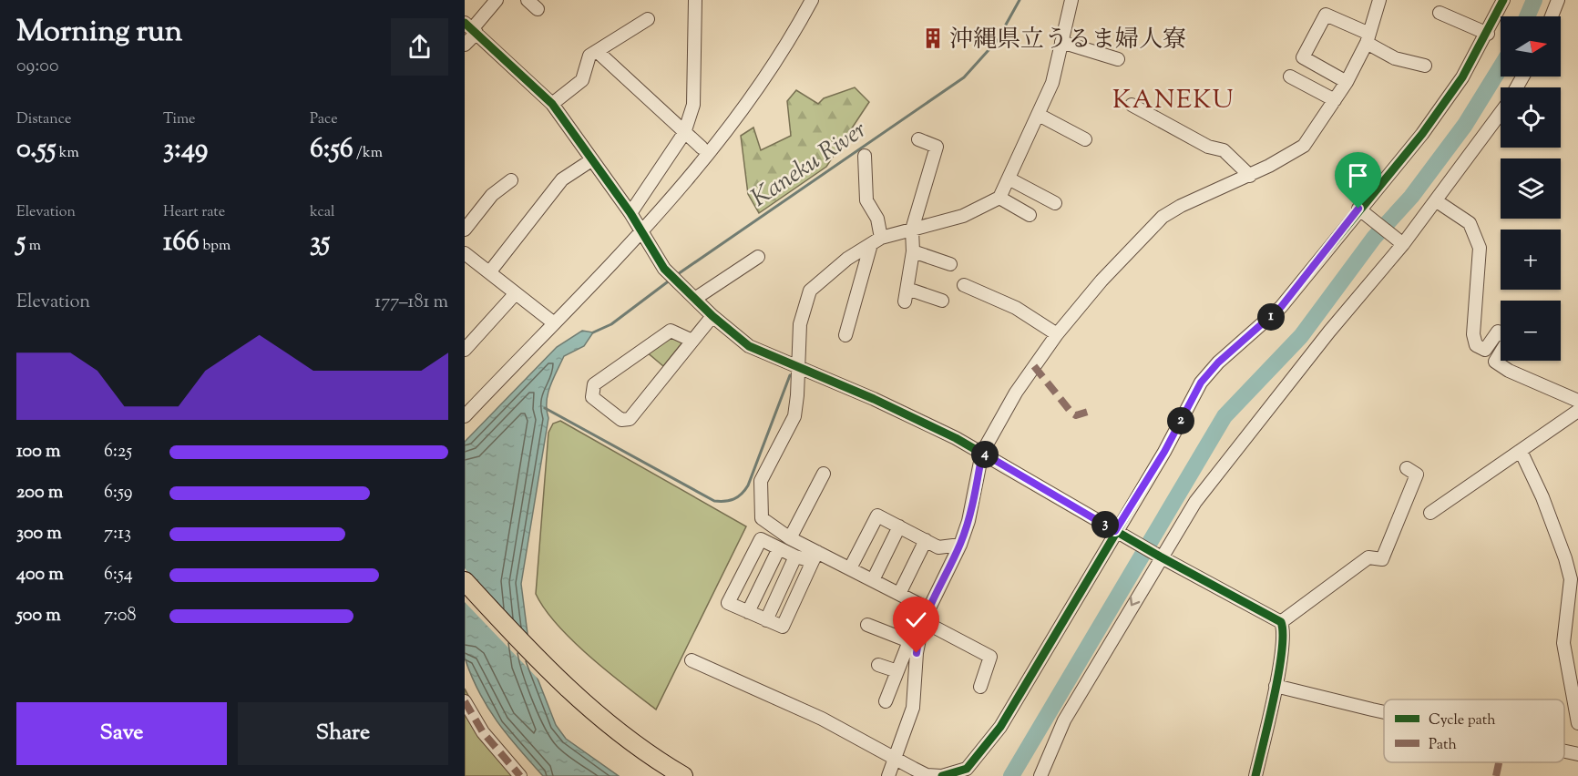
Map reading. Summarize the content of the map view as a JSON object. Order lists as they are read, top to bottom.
{
  "districts": ["KANEKU"],
  "water": ["Kaneku River"],
  "places": {
    "building": ["沖縄県立うるま婦人寮"]
  },
  "legend": ["Cycle path", "Path"],
  "north": "right",
  "page": {
    "heading": ["Morning run", "09:00"],
    "map_buttons": ["+", "−"],
    "stats": [
      ["Distance", "0.55 km"],
      ["Time", "3:49"],
      ["Pace", "6:56 /km"],
      ["Elevation", "5 m"],
      ["Heart rate", "166 bpm"],
      ["kcal", "35"]
    ],
    "chart": ["Elevation", "177–181 m"],
    "pins": [
      "1",
      "2",
      "4",
      "3"
    ],
    "list": [
      {
        "name": "100 m",
        "note": "6:25"
      },
      {
        "name": "200 m",
        "note": "6:59"
      },
      {
        "name": "300 m",
        "note": "7:13"
      },
      {
        "name": "400 m",
        "note": "6:54"
      },
      {
        "name": "500 m",
        "note": "7:08"
      }
    ],
    "buttons": ["Save", "Share"]
  }
}
